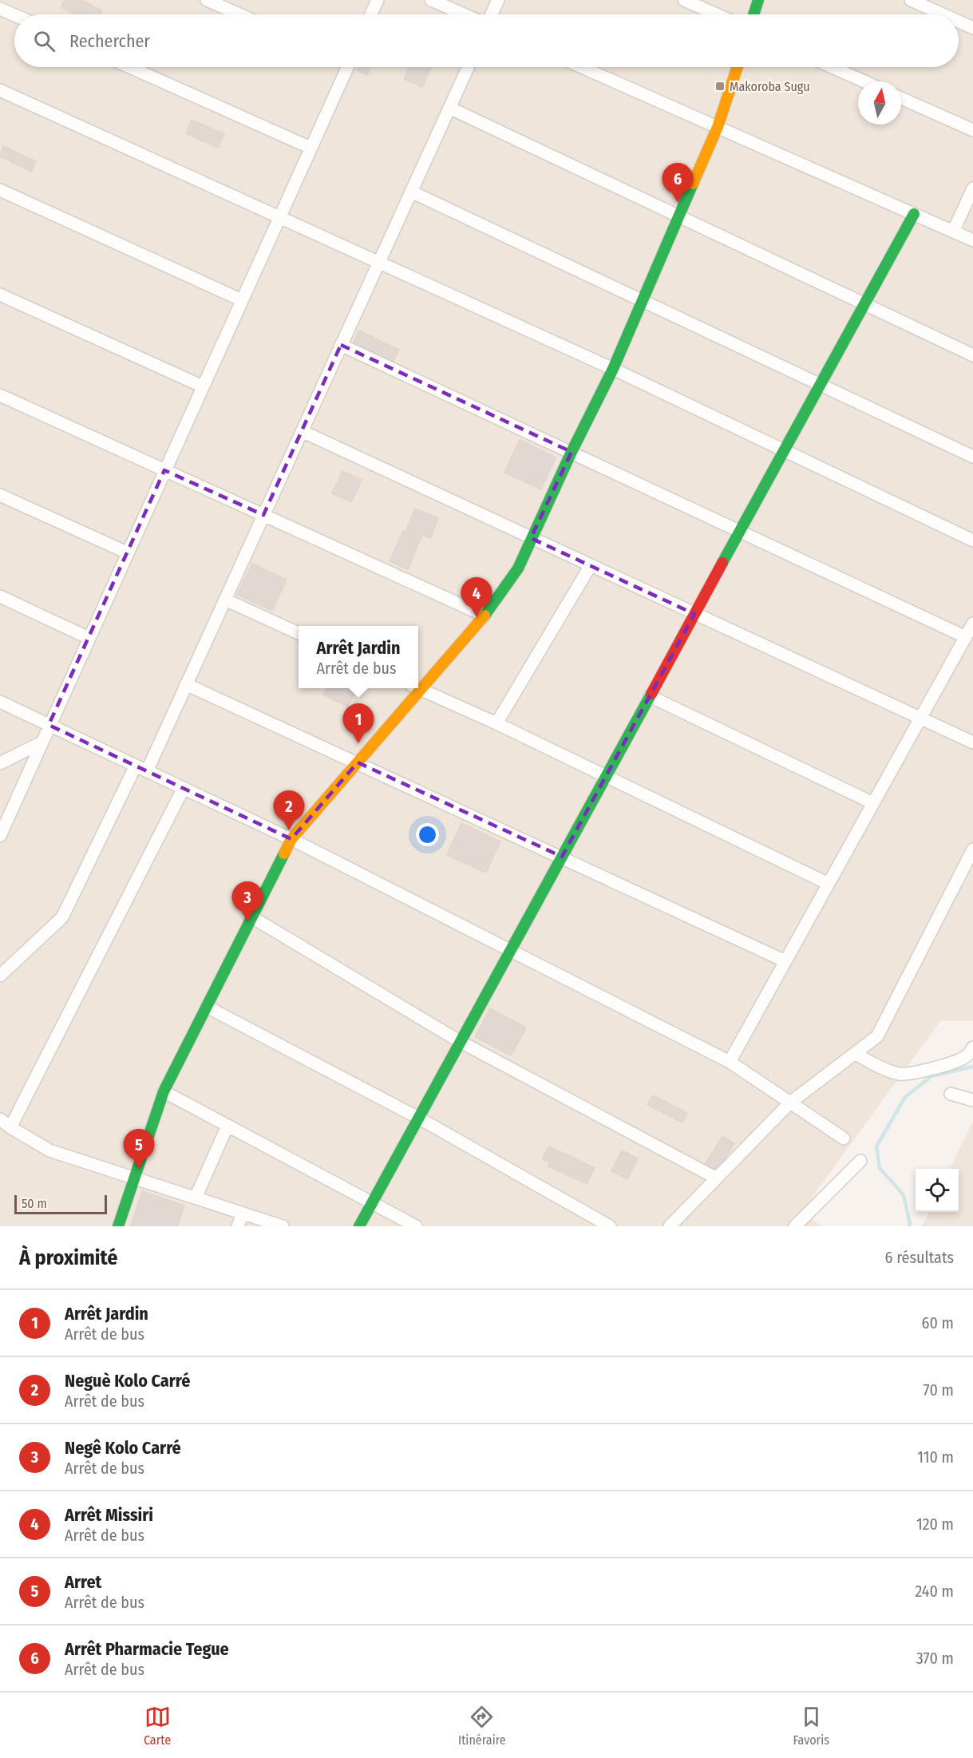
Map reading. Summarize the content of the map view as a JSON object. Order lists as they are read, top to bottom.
{
  "places": {
    "transit": ["Makoroba Sugu"]
  },
  "scale_bar": "50 m",
  "north": "top",
  "page": {
    "search": "Rechercher",
    "pins": [
      "6",
      "4",
      "1",
      "2",
      "3",
      "5"
    ],
    "popup": ["Arrêt Jardin", "Arrêt de bus"],
    "scale": "50 m",
    "heading": ["À proximité", "6 résultats"],
    "list": [
      {
        "mark": "1",
        "name": "Arrêt Jardin",
        "note": "Arrêt de bus",
        "value": "60 m"
      },
      {
        "mark": "2",
        "name": "Neguè Kolo Carré",
        "note": "Arrêt de bus",
        "value": "70 m"
      },
      {
        "mark": "3",
        "name": "Negê Kolo Carré",
        "note": "Arrêt de bus",
        "value": "110 m"
      },
      {
        "mark": "4",
        "name": "Arrêt Missiri",
        "note": "Arrêt de bus",
        "value": "120 m"
      },
      {
        "mark": "5",
        "name": "Arret",
        "note": "Arrêt de bus",
        "value": "240 m"
      },
      {
        "mark": "6",
        "name": "Arrêt Pharmacie Tegue",
        "note": "Arrêt de bus",
        "value": "370 m"
      }
    ],
    "nav": ["Carte", "Itinéraire", "Favoris"]
  }
}
